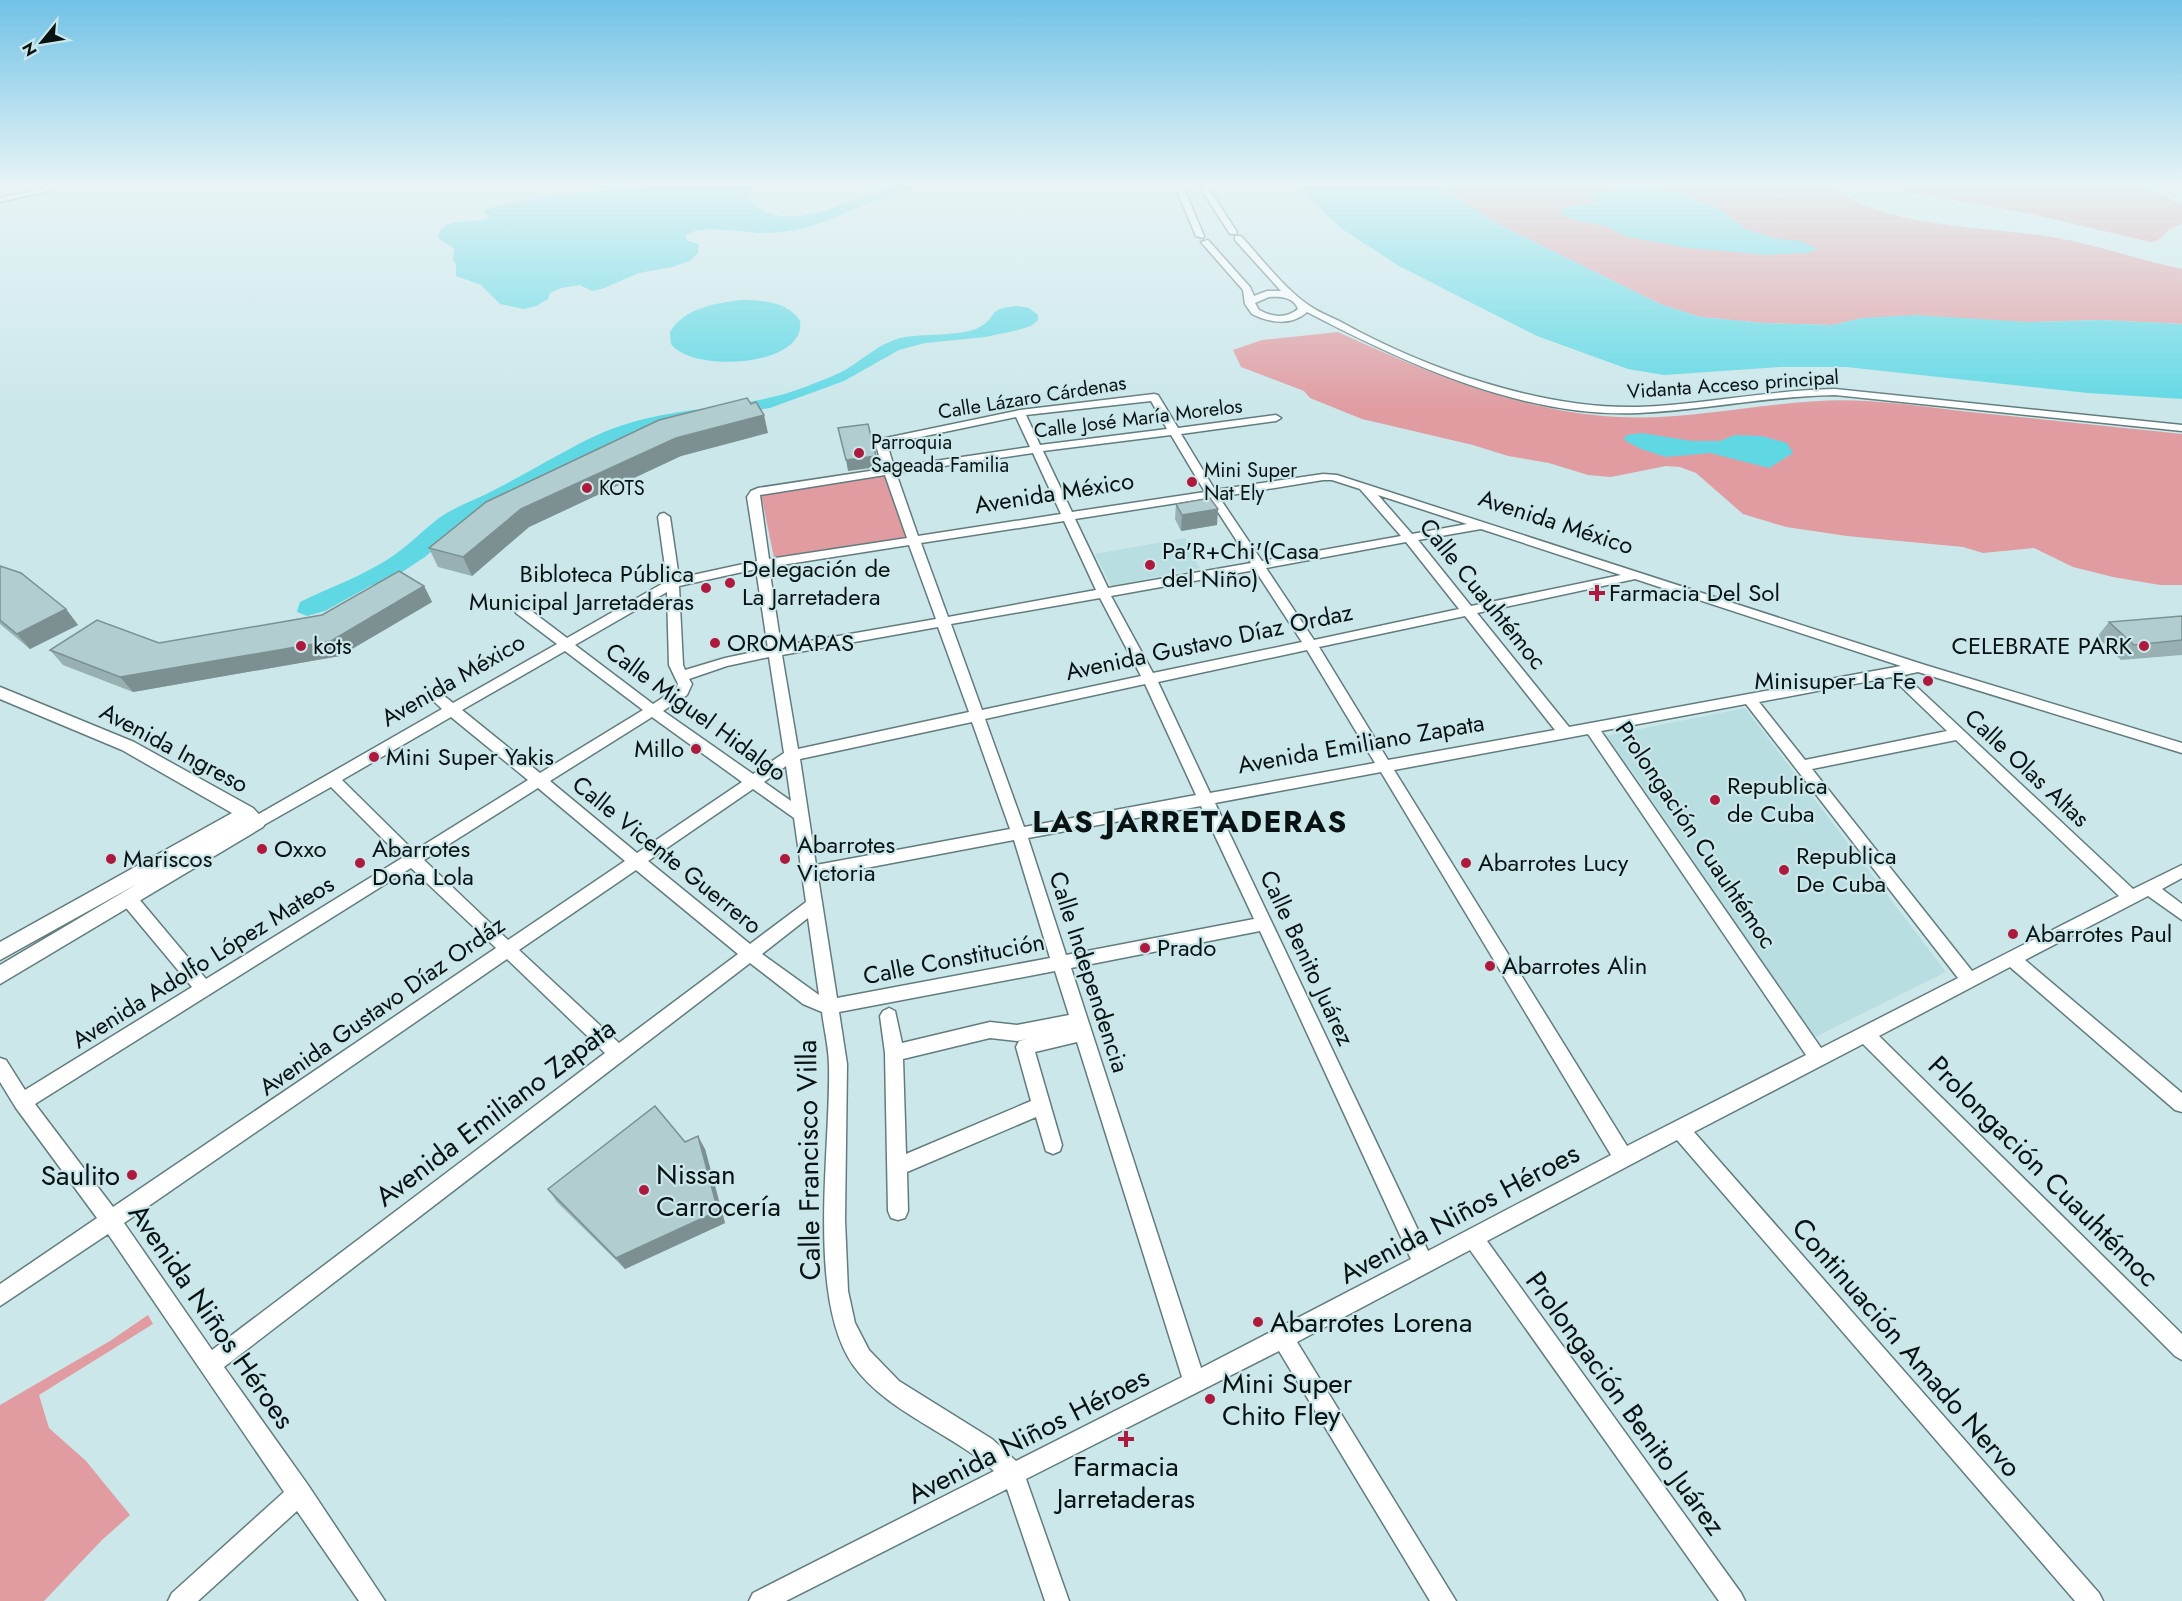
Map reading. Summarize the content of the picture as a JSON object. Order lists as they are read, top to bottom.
{
  "streets": {
    "street": [
      "Vidanta Acceso principal",
      "Calle Lázaro Cárdenas",
      "Calle José María Morelos",
      "Avenida México",
      "Calle Cuauhtémoc",
      "Avenida Gustavo Díaz Ordaz",
      "Calle Miguel Hidalgo",
      "Avenida Emiliano Zapata",
      "Avenida Ingreso",
      "Calle Olas Altas",
      "Prolongación Cuauhtémoc",
      "Calle Vicente Guerrero",
      "Calle Benito Juárez",
      "Calle Constitución",
      "Avenida Adolfo López Mateos",
      "Calle Independencia",
      "Avenida Gustavo Díaz Ordáz",
      "Calle Francisco Villa",
      "Avenida Niños Héroes",
      "Continuación Amado Nervo",
      "Prolongación Benito Juárez"
    ]
  },
  "crossings": [
    ["Calle Lázaro Cárdenas", "Calle José María Morelos"],
    ["Calle Lázaro Cárdenas", "Calle Benito Juárez"],
    ["Calle Lázaro Cárdenas", "Calle Independencia"],
    ["Calle José María Morelos", "Calle Benito Juárez"],
    ["Calle José María Morelos", "Calle Independencia"],
    ["Calle José María Morelos", "Calle Francisco Villa"],
    ["Avenida México", "Calle Cuauhtémoc"],
    ["Avenida México", "Avenida Gustavo Díaz Ordaz"],
    ["Avenida México", "Calle Miguel Hidalgo"],
    ["Avenida México", "Avenida Emiliano Zapata"],
    ["Avenida México", "Avenida Ingreso"],
    ["Avenida México", "Calle Vicente Guerrero"],
    ["Avenida México", "Calle Benito Juárez"],
    ["Avenida México", "Calle Independencia"],
    ["Avenida México", "Calle Francisco Villa"],
    ["Calle Cuauhtémoc", "Avenida Gustavo Díaz Ordaz"],
    ["Calle Cuauhtémoc", "Avenida Emiliano Zapata"],
    ["Avenida Gustavo Díaz Ordaz", "Calle Benito Juárez"],
    ["Avenida Gustavo Díaz Ordaz", "Calle Independencia"],
    ["Avenida Gustavo Díaz Ordaz", "Avenida Gustavo Díaz Ordáz"],
    ["Avenida Gustavo Díaz Ordaz", "Calle Francisco Villa"],
    ["Calle Miguel Hidalgo", "Avenida Adolfo López Mateos"],
    ["Calle Miguel Hidalgo", "Avenida Gustavo Díaz Ordáz"],
    ["Calle Miguel Hidalgo", "Calle Francisco Villa"],
    ["Avenida Emiliano Zapata", "Calle Olas Altas"],
    ["Avenida Emiliano Zapata", "Prolongación Cuauhtémoc"],
    ["Avenida Emiliano Zapata", "Calle Vicente Guerrero"],
    ["Avenida Emiliano Zapata", "Calle Benito Juárez"],
    ["Avenida Emiliano Zapata", "Calle Independencia"],
    ["Avenida Emiliano Zapata", "Calle Francisco Villa"],
    ["Avenida Emiliano Zapata", "Avenida Niños Héroes"],
    ["Calle Olas Altas", "Avenida Niños Héroes"],
    ["Prolongación Cuauhtémoc", "Avenida Niños Héroes"],
    ["Calle Vicente Guerrero", "Calle Constitución"],
    ["Calle Vicente Guerrero", "Avenida Adolfo López Mateos"],
    ["Calle Vicente Guerrero", "Avenida Gustavo Díaz Ordáz"],
    ["Calle Vicente Guerrero", "Calle Francisco Villa"],
    ["Calle Benito Juárez", "Calle Constitución"],
    ["Calle Benito Juárez", "Avenida Niños Héroes"],
    ["Calle Constitución", "Calle Independencia"],
    ["Calle Constitución", "Calle Francisco Villa"],
    ["Avenida Adolfo López Mateos", "Avenida Niños Héroes"],
    ["Calle Independencia", "Avenida Niños Héroes"],
    ["Avenida Gustavo Díaz Ordáz", "Calle Francisco Villa"],
    ["Avenida Gustavo Díaz Ordáz", "Avenida Niños Héroes"],
    ["Calle Francisco Villa", "Avenida Niños Héroes"],
    ["Avenida Niños Héroes", "Continuación Amado Nervo"],
    ["Avenida Niños Héroes", "Prolongación Benito Juárez"]
  ],
  "districts": ["LAS JARRETADERAS"],
  "places": {
    "other": [
      "Parroquia Sageada Familia",
      "Mini Super Nat Ely",
      "KOTS",
      "Pa'R+Chi'(Casa del Niño)",
      "Delegación de La Jarretadera",
      "Bibloteca Pública Municipal Jarretaderas",
      "OROMAPAS",
      "kots",
      "CELEBRATE PARK",
      "Minisuper La Fe",
      "Millo",
      "Mini Super Yakis",
      "Republica de Cuba",
      "Oxxo",
      "Mariscos",
      "Abarrotes Victoria",
      "Abarrotes Dona Lola",
      "Abarrotes Lucy",
      "Republica De Cuba",
      "Abarrotes Paul",
      "Prado",
      "Abarrotes Alin",
      "Saulito",
      "Nissan Carrocería",
      "Abarrotes Lorena",
      "Mini Super Chito Fley"
    ],
    "health": ["Farmacia Del Sol", "Farmacia Jarretaderas"]
  },
  "north": "bottom left"
}
